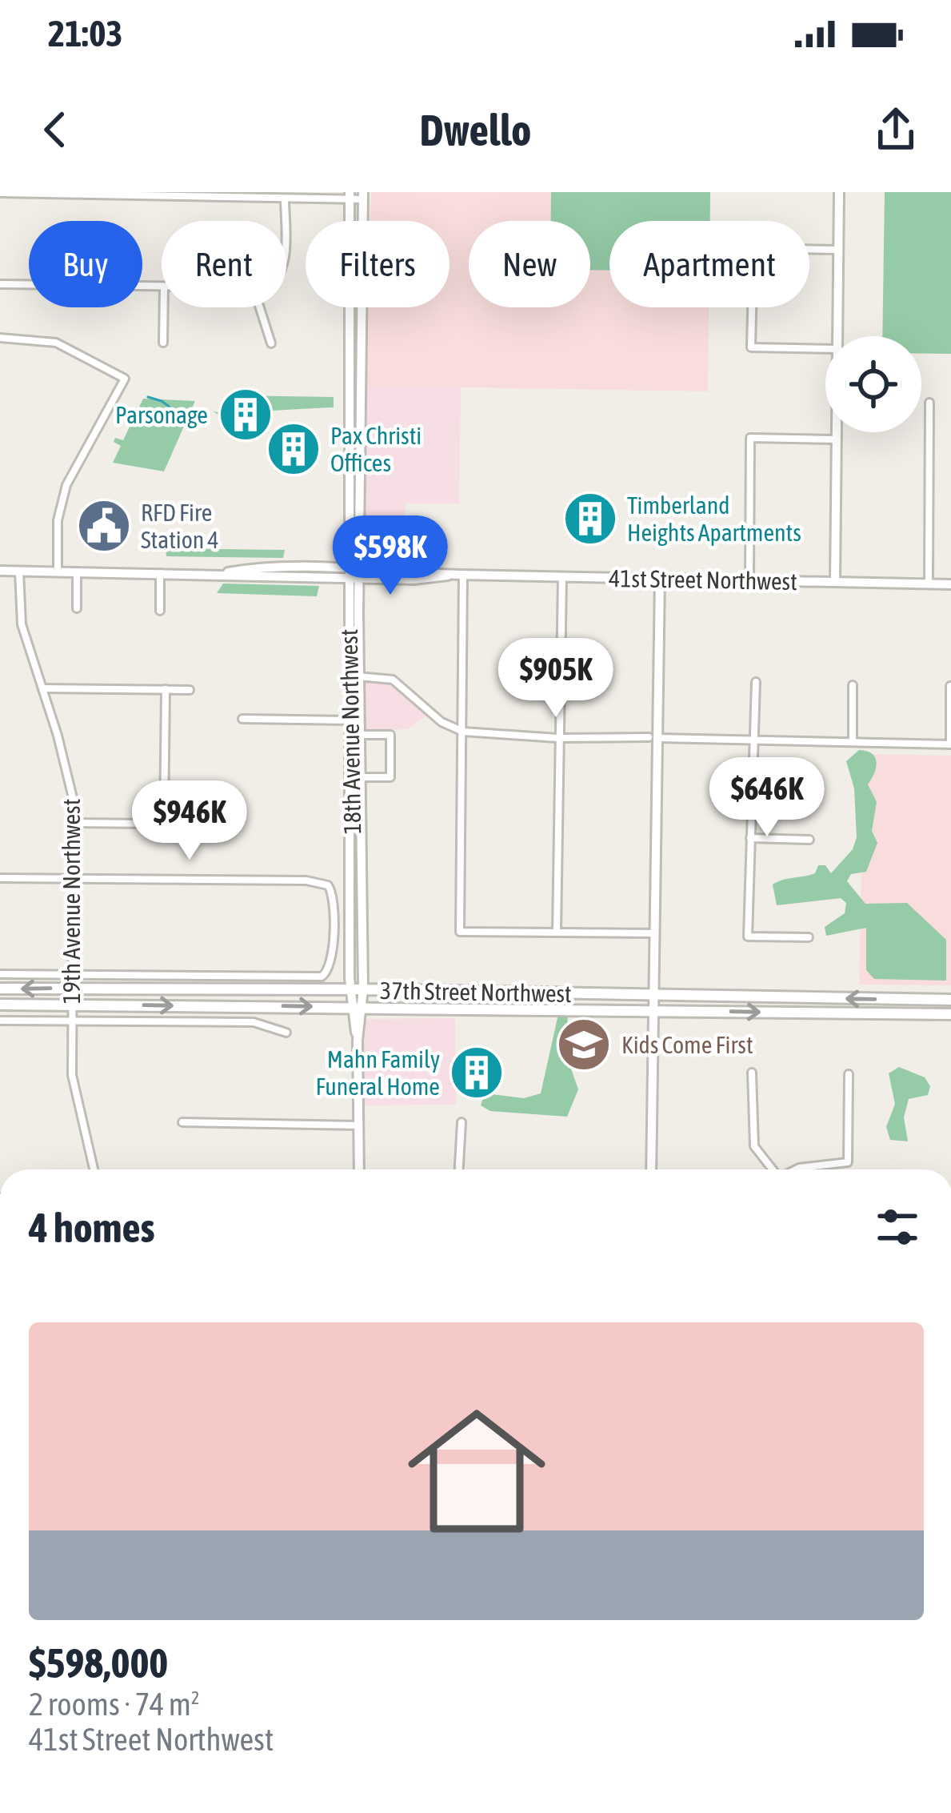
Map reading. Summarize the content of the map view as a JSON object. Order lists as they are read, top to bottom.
{
  "streets": {
    "main road": ["41st Street Northwest", "18th Avenue Northwest", "37th Street Northwest"],
    "street": ["19th Avenue Northwest"]
  },
  "crossings": [
    ["41st Street Northwest", "18th Avenue Northwest"],
    ["41st Street Northwest", "19th Avenue Northwest"],
    ["18th Avenue Northwest", "37th Street Northwest"],
    ["19th Avenue Northwest", "37th Street Northwest"]
  ],
  "places": {
    "building": [
      "Parsonage",
      "Pax Christi Offices",
      "Timberland Heights Apartments",
      "Mahn Family Funeral Home"
    ],
    "public building": ["RFD Fire Station 4"],
    "school or university": ["Kids Come First"]
  },
  "page": {
    "status": "21:03",
    "header": "Dwello",
    "chip": [
      "Buy",
      "Rent",
      "Filters",
      "New",
      "Apartment"
    ],
    "price": [
      "$598K",
      "$905K",
      "$646K",
      "$946K"
    ],
    "heading": "4 homes",
    "list": [
      {
        "name": "$598,000",
        "note": "2 rooms · 74 m² · 41st Street Northwest"
      }
    ]
  }
}
